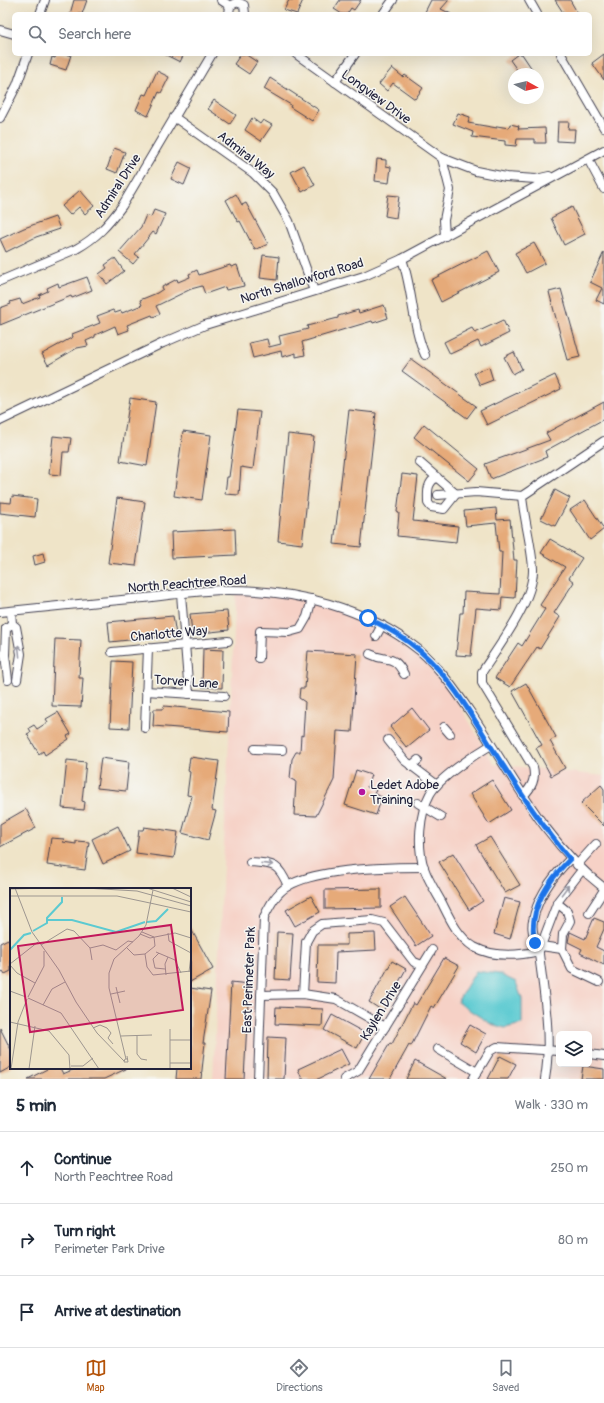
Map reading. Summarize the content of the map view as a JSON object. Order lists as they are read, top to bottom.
{
  "streets": {
    "street": [
      "Longview Drive",
      "Admiral Way",
      "Admiral Drive",
      "North Shallowford Road",
      "North Peachtree Road",
      "Charlotte Way",
      "Torver Lane",
      "East Perimeter Park",
      "Kaylen Drive"
    ]
  },
  "crossings": [
    ["Longview Drive", "North Shallowford Road"],
    ["Admiral Way", "Admiral Drive"],
    ["Admiral Way", "North Shallowford Road"]
  ],
  "places": ["Ledet Adobe Training"],
  "north": "right",
  "page": {
    "search": "Search here",
    "heading": ["5 min", "Walk · 330 m"],
    "list": [
      ["Continue", "North Peachtree Road", "250 m"],
      ["Turn right", "Perimeter Park Drive", "80 m"],
      "Arrive at destination"
    ],
    "nav": ["Map", "Directions", "Saved"]
  }
}
